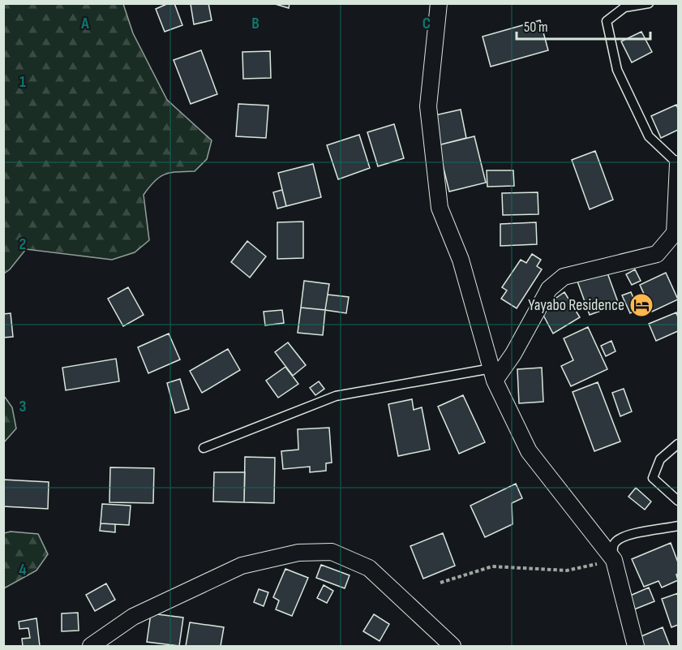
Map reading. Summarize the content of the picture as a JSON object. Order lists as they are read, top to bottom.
{
  "places": {
    "hotel": ["Yayabo Residence"]
  },
  "scale_bar": "50 m",
  "grid": {
    "columns": ["A", "B", "C"],
    "rows": [
      "1",
      "2",
      "3",
      "4"
    ]
  }
}
